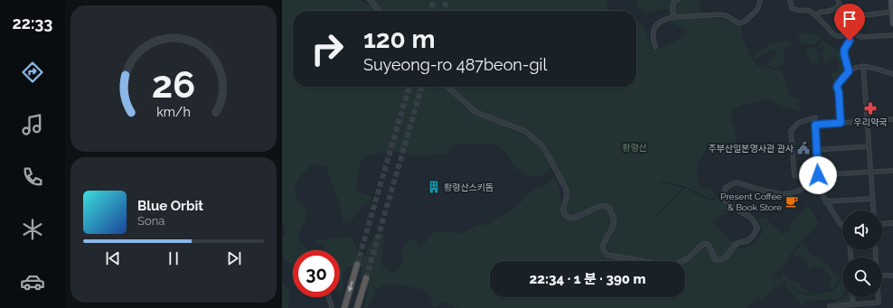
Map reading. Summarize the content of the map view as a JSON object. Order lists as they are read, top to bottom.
{
  "parks": ["황령산"],
  "places": {
    "pharmacy": ["우리약국"],
    "public building": ["주부산일본영사관 관사"],
    "building": ["황령산스키돔"],
    "cafe": ["Present Coffee & Book Store"]
  },
  "page": {
    "tabs": "22:33",
    "turn": ["120 m", "Suyeong-ro 487beon-gil"],
    "song": ["Blue Orbit", "Sona"],
    "limit": "30",
    "trip": "22:34 · 1 분 · 390 m",
    "gauge": ["26", "km/h"]
  }
}
